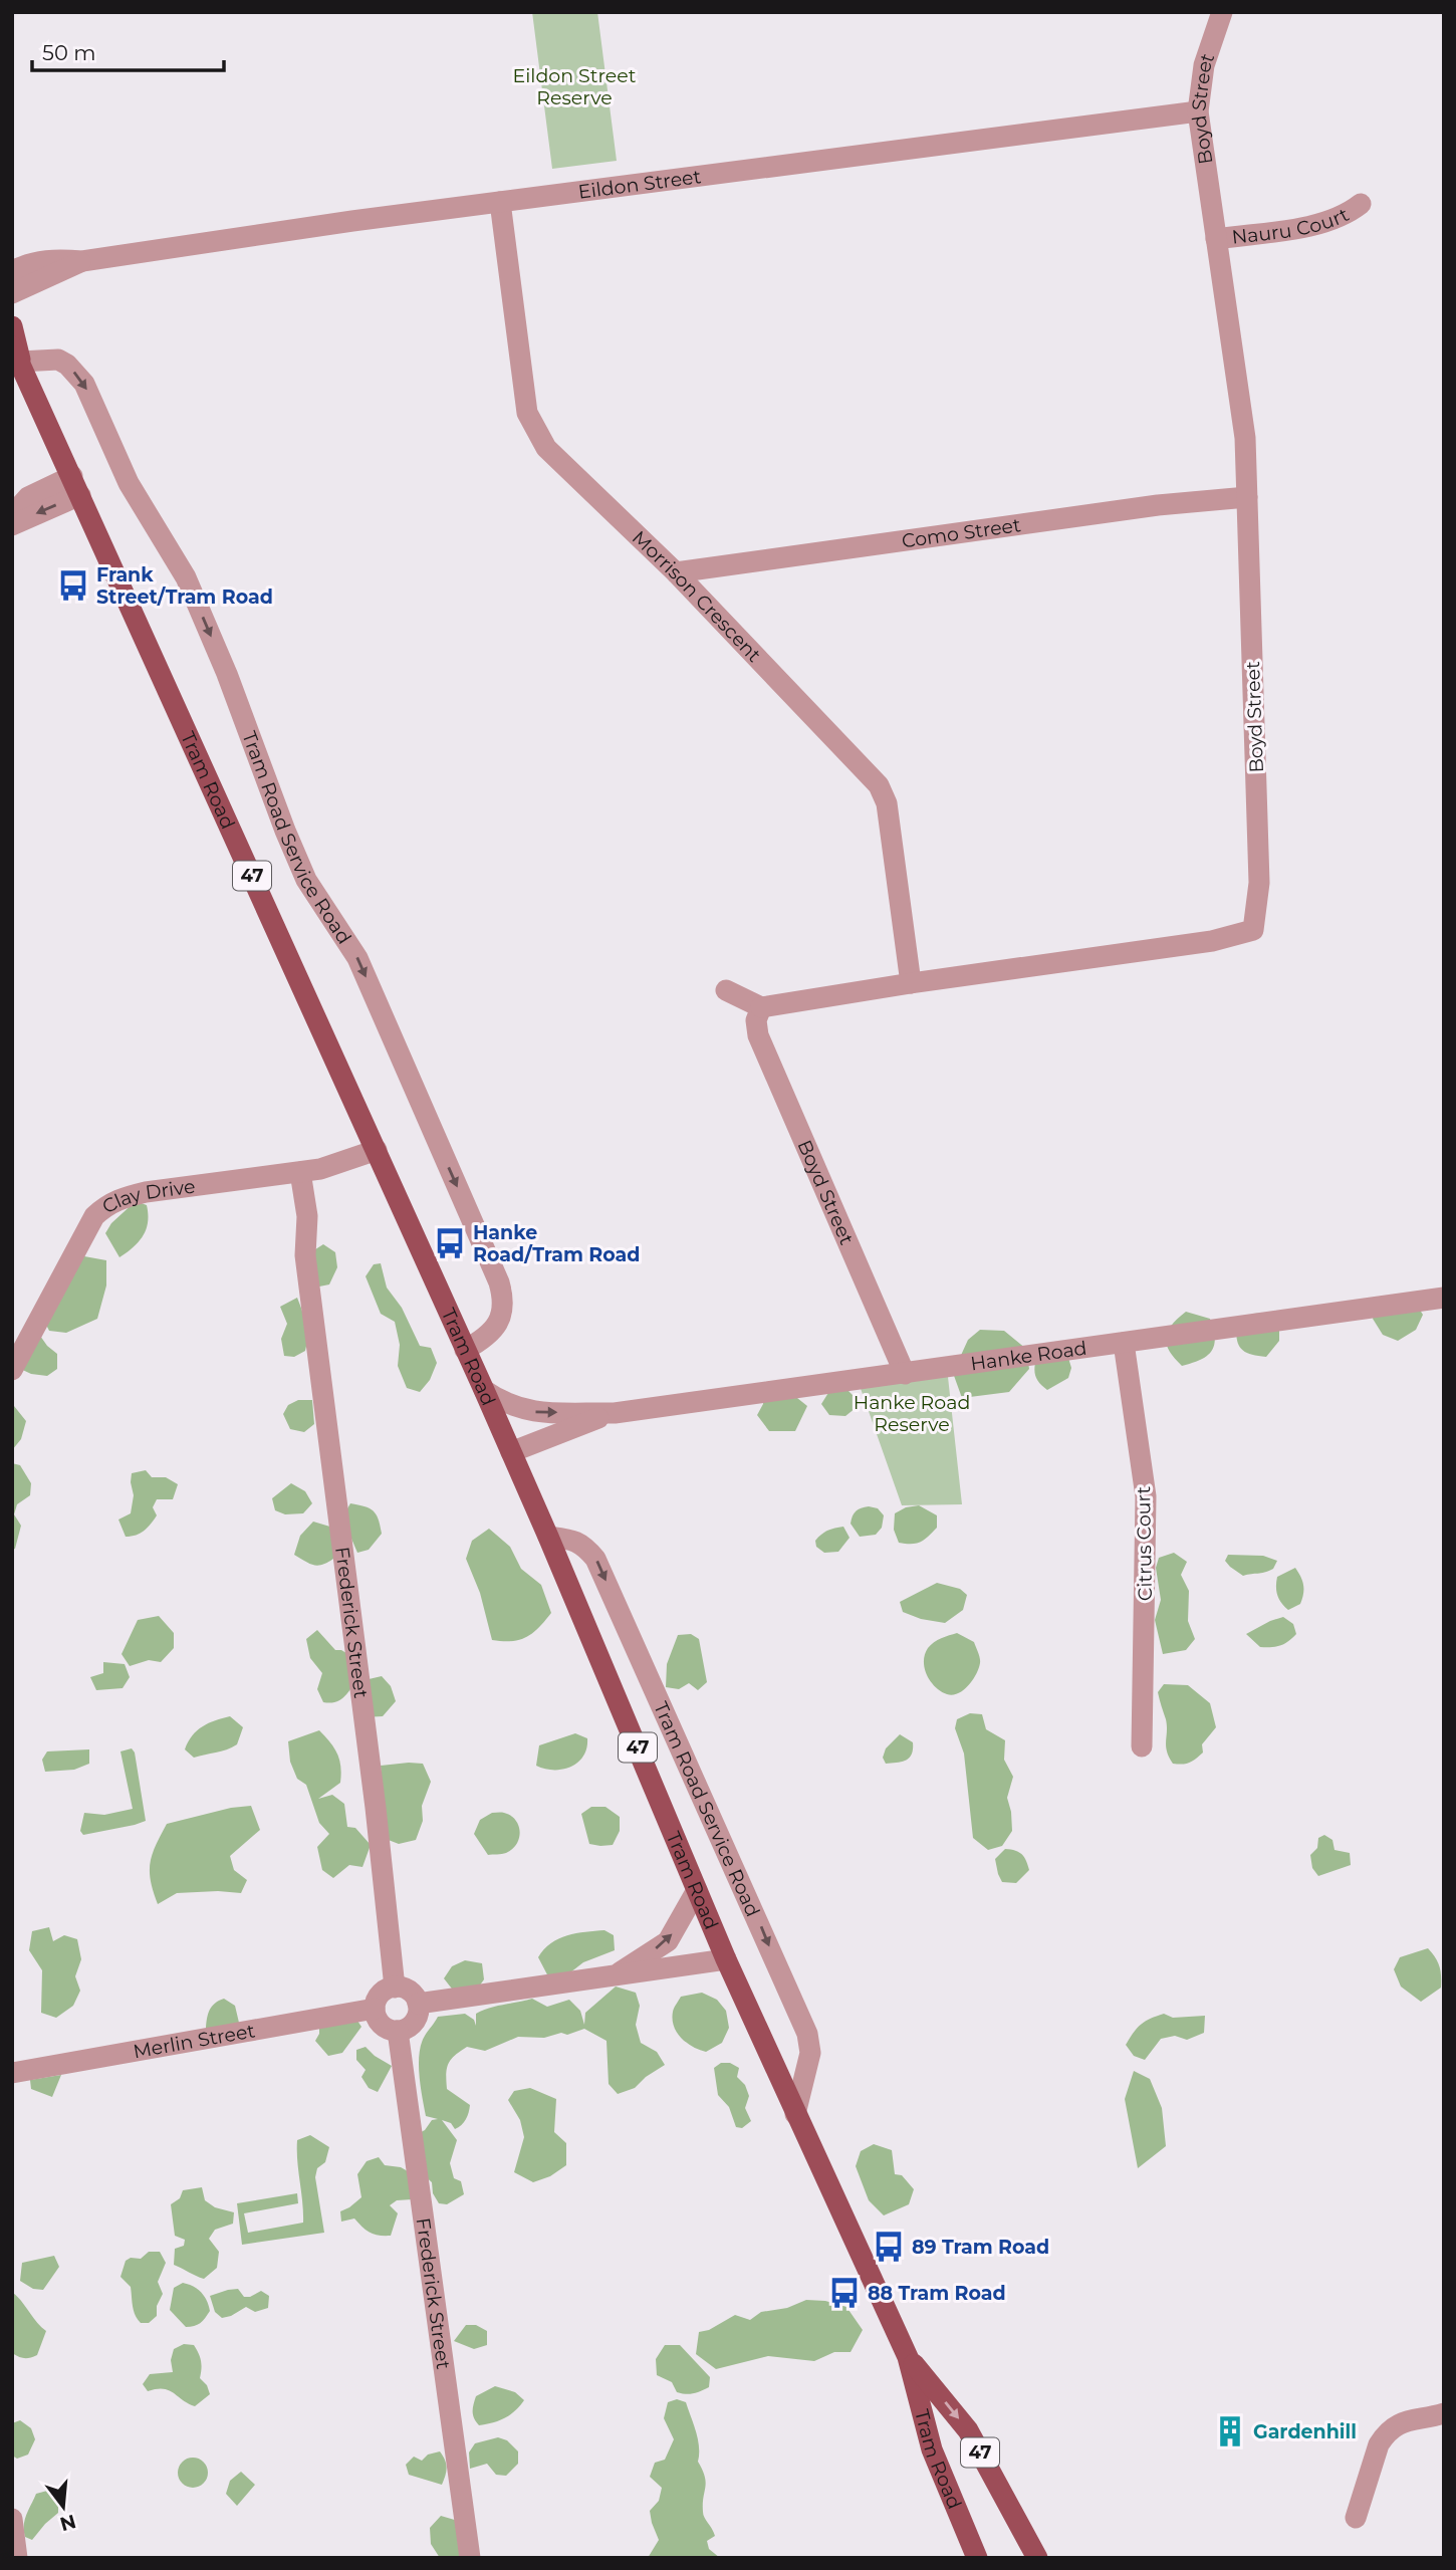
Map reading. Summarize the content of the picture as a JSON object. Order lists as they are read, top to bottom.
{
  "streets": {
    "main road": ["Tram Road", "47"],
    "street": [
      "Boyd Street",
      "Eildon Street",
      "Nauru Court",
      "Como Street",
      "Morrison Crescent",
      "Tram Road Service Road",
      "Clay Drive",
      "Hanke Road",
      "Citrus Court",
      "Frederick Street",
      "Merlin Street"
    ]
  },
  "crossings": [
    ["Boyd Street", "Eildon Street"],
    ["Boyd Street", "Nauru Court"],
    ["Boyd Street", "Como Street"],
    ["Boyd Street", "Morrison Crescent"],
    ["Boyd Street", "Hanke Road"],
    ["Eildon Street", "Morrison Crescent"],
    ["Como Street", "Morrison Crescent"],
    ["Tram Road", "Tram Road Service Road"],
    ["Tram Road", "Clay Drive"],
    ["Tram Road", "Hanke Road"],
    ["Clay Drive", "Frederick Street"],
    ["Hanke Road", "Citrus Court"],
    ["Frederick Street", "Merlin Street"]
  ],
  "one_way": ["Tram Road Service Road"],
  "parks": ["Eildon Street Reserve", "Hanke Road Reserve"],
  "places": {
    "bus stop": [
      "Frank Street/Tram Road",
      "Hanke Road/Tram Road",
      "89 Tram Road",
      "88 Tram Road"
    ],
    "building": ["Gardenhill"]
  },
  "scale_bar": "50 m",
  "north": "bottom"
}
